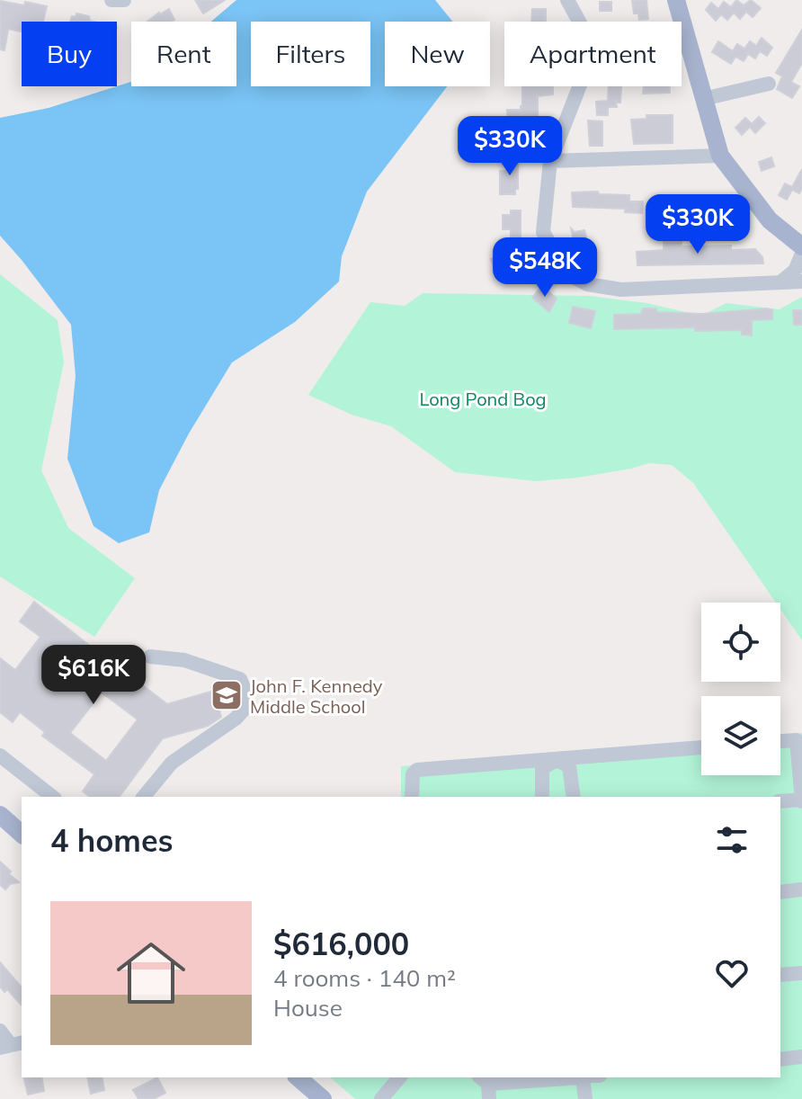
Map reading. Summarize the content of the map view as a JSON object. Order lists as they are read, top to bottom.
{
  "parks": ["Long Pond Bog"],
  "places": {
    "school or university": ["John F. Kennedy Middle School"]
  },
  "page": {
    "chip": [
      "Buy",
      "Rent",
      "Filters",
      "New",
      "Apartment"
    ],
    "price": [
      "$330K",
      "$330K",
      "$548K",
      "$616K"
    ],
    "heading": "4 homes",
    "list": [
      {
        "name": "$616,000",
        "note": "4 rooms · 140 m² · House"
      }
    ]
  }
}
